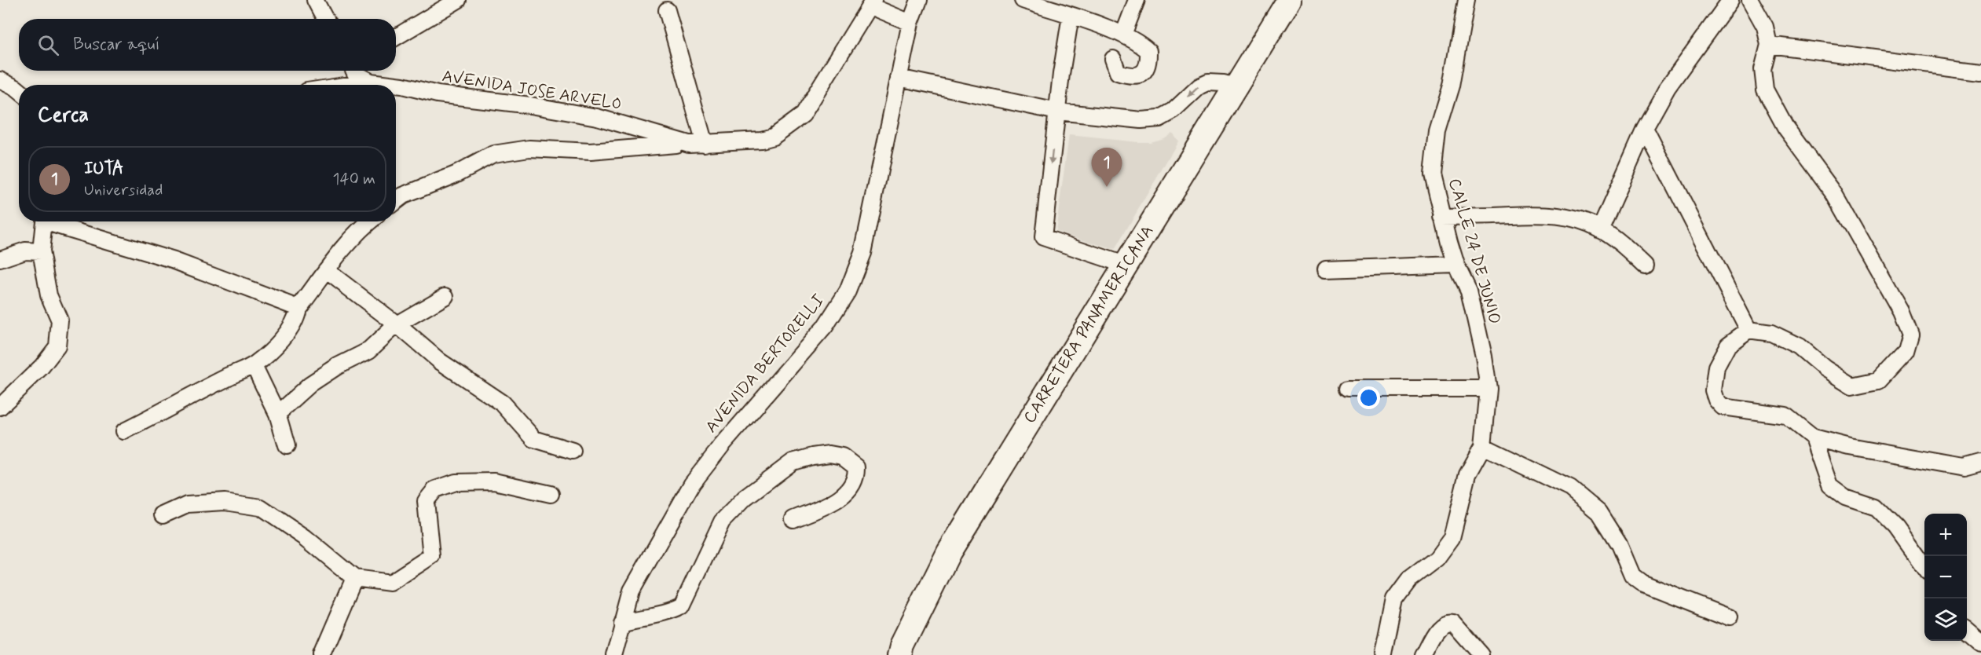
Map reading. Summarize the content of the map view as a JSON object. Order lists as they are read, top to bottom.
{
  "streets": {
    "main road": ["CARRETERA PANAMERICANA"],
    "street": ["AVENIDA JOSE ARVELO", "CALLE 24 DE JUNIO", "AVENIDA BERTORELLI"]
  },
  "page": {
    "search": "Buscar aquí",
    "heading": "Cerca",
    "list": [
      {
        "mark": "1",
        "name": "IUTA",
        "note": "Universidad",
        "value": "140 m"
      }
    ],
    "pins": "1",
    "map_buttons": ["+", "−"]
  }
}
